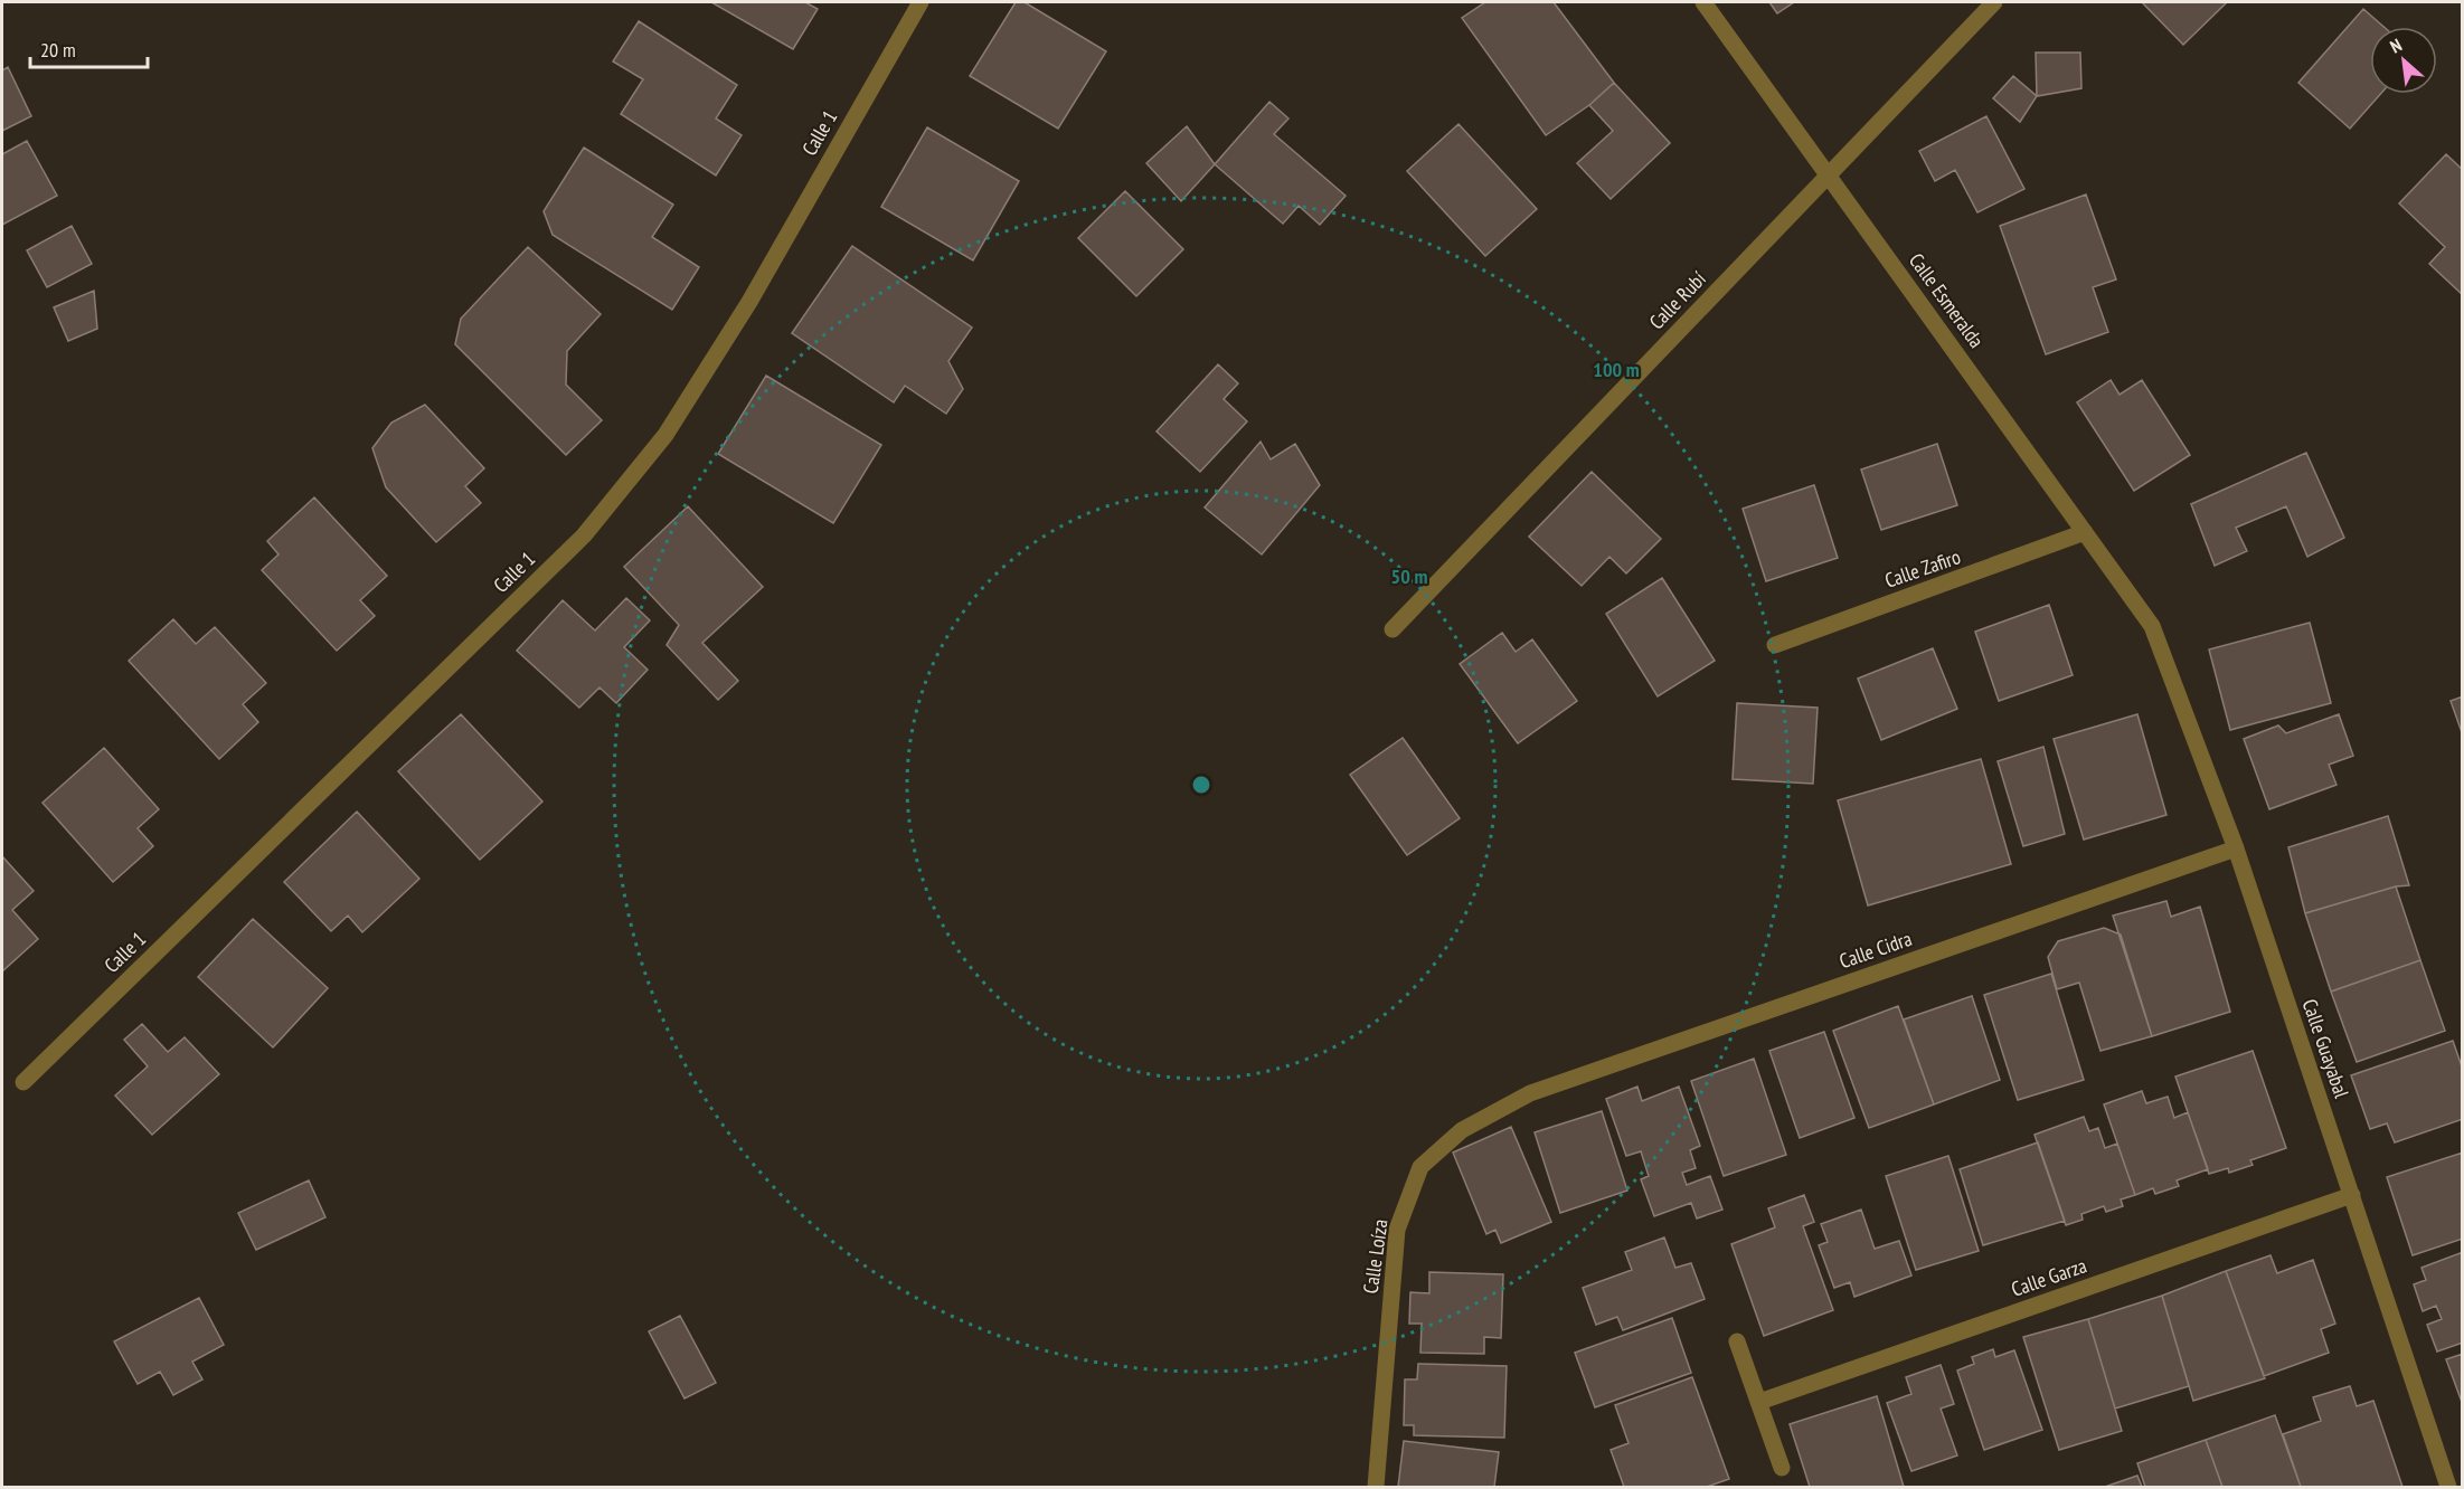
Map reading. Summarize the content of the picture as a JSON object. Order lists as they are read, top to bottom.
{
  "streets": {
    "street": [
      "Calle 1",
      "Calle Rubí",
      "Calle Esmeralda",
      "Calle Zafiro",
      "Calle Cidra",
      "Calle Guayabal",
      "Calle Loíza",
      "Calle Garza"
    ]
  },
  "crossings": [
    ["Calle Rubí", "Calle Esmeralda"],
    ["Calle Esmeralda", "Calle Zafiro"],
    ["Calle Esmeralda", "Calle Guayabal"],
    ["Calle Cidra", "Calle Guayabal"],
    ["Calle Cidra", "Calle Loíza"],
    ["Calle Guayabal", "Calle Garza"]
  ],
  "scale_bar": "20 m",
  "north": "top left",
  "rings": ["100 m", "50 m"]
}
